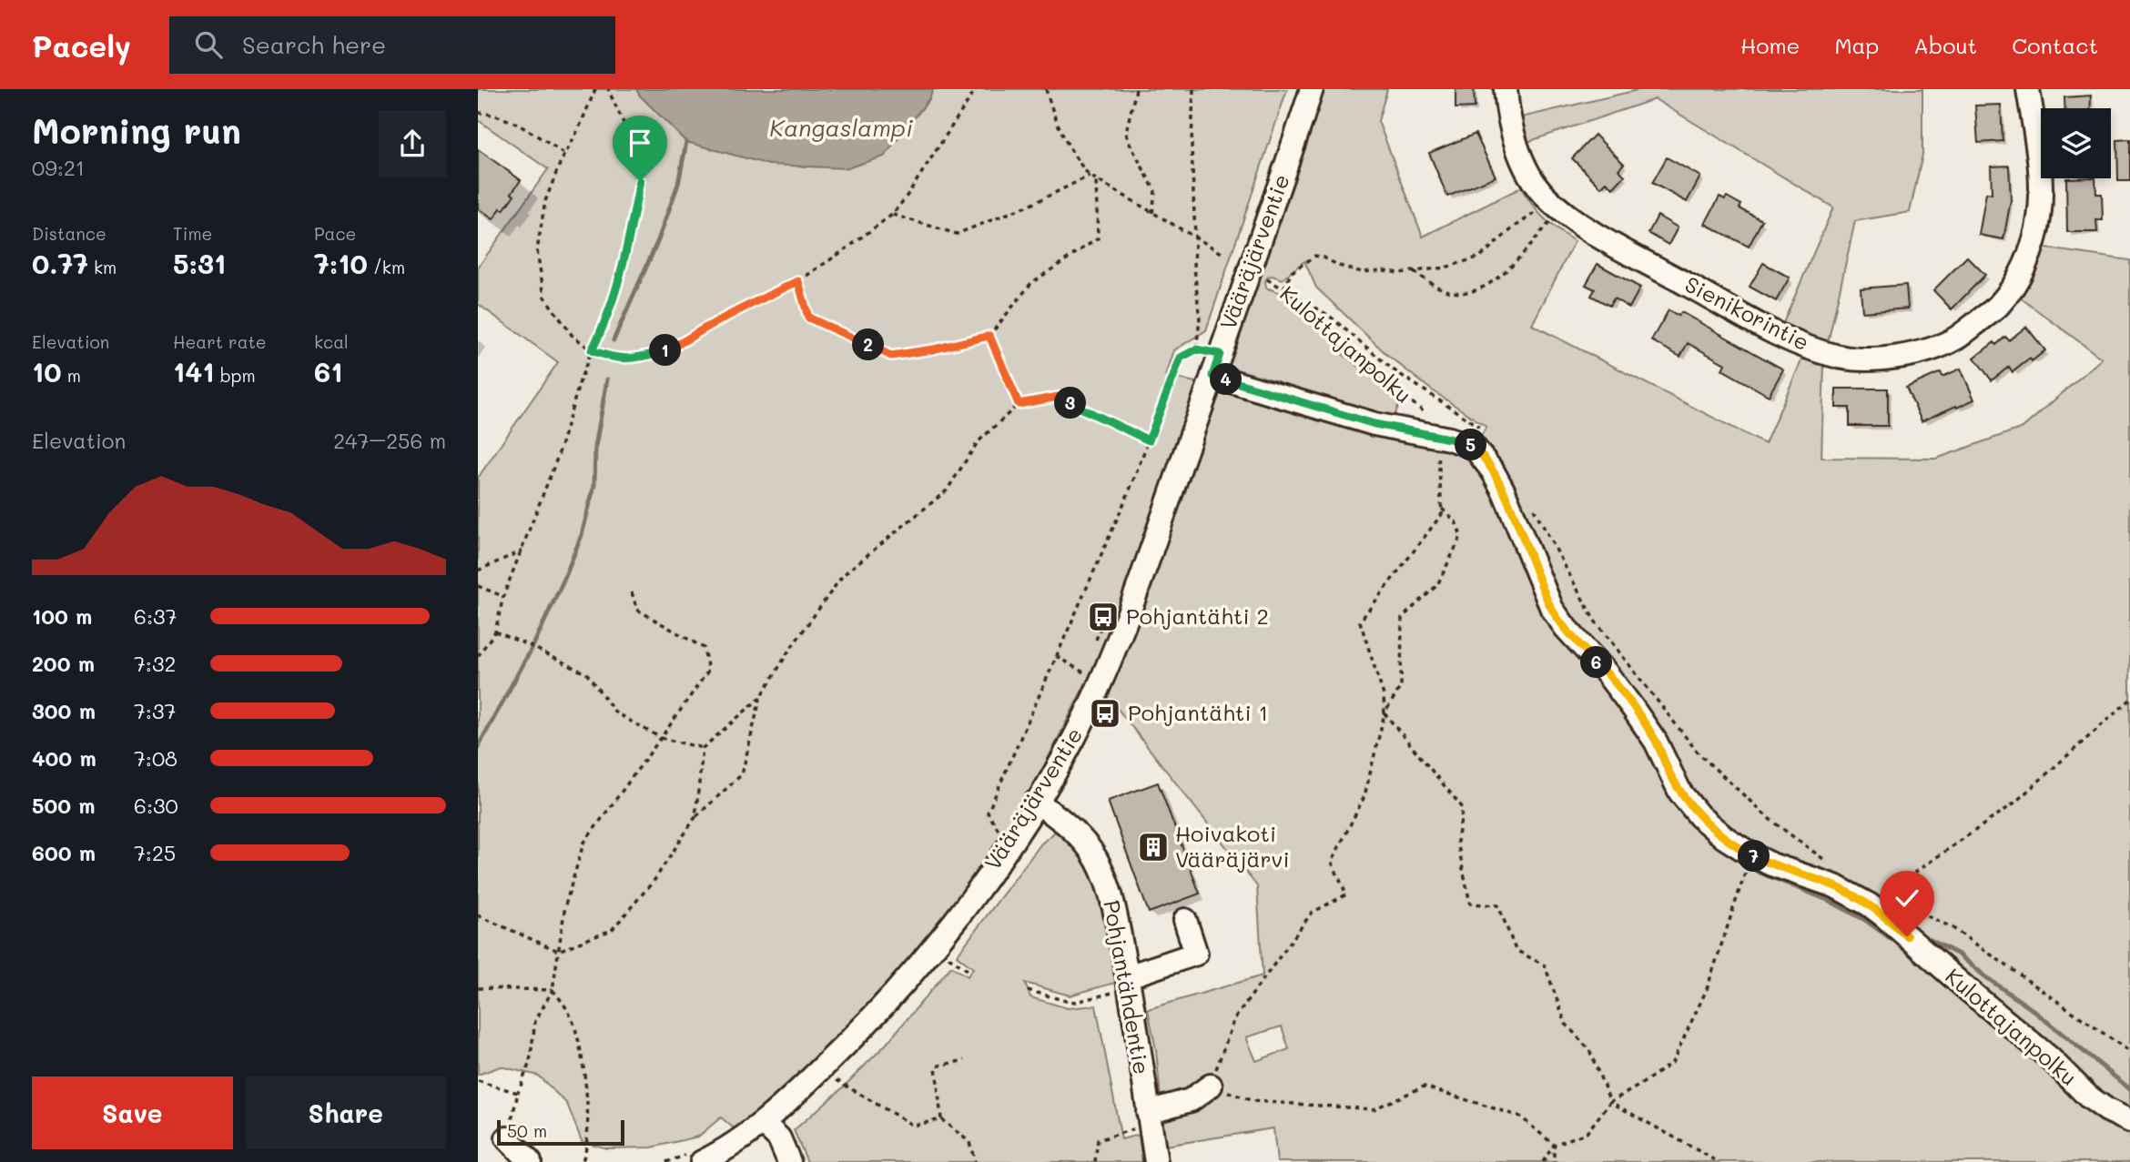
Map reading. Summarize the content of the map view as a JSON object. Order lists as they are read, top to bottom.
{
  "streets": {
    "street": [
      "Vääräjärventie",
      "Sienikorintie",
      "Kulottajanpolku",
      "Pohjantähdentie"
    ]
  },
  "crossings": [
    ["Vääräjärventie", "Kulottajanpolku"],
    ["Vääräjärventie", "Pohjantähdentie"]
  ],
  "water": ["Kangaslampi"],
  "places": {
    "bus stop": ["Pohjantähti 2", "Pohjantähti 1"],
    "building": ["Hoivakoti Vääräjärvi"]
  },
  "scale_bar": "50 m",
  "page": {
    "header": "Pacely",
    "search": "Search here",
    "nav": [
      "Home",
      "Map",
      "About",
      "Contact"
    ],
    "heading": ["Morning run", "09:21"],
    "stats": [
      ["Distance", "0.77 km"],
      ["Time", "5:31"],
      ["Pace", "7:10 /km"],
      ["Elevation", "10 m"],
      ["Heart rate", "141 bpm"],
      ["kcal", "61"]
    ],
    "pins": [
      "2",
      "1",
      "4",
      "3",
      "5",
      "6",
      "7"
    ],
    "chart": ["Elevation", "247–256 m"],
    "list": [
      {
        "name": "100 m",
        "note": "6:37"
      },
      {
        "name": "200 m",
        "note": "7:32"
      },
      {
        "name": "300 m",
        "note": "7:37"
      },
      {
        "name": "400 m",
        "note": "7:08"
      },
      {
        "name": "500 m",
        "note": "6:30"
      },
      {
        "name": "600 m",
        "note": "7:25"
      }
    ],
    "buttons": ["Save", "Share"],
    "scale": "50 m"
  }
}
